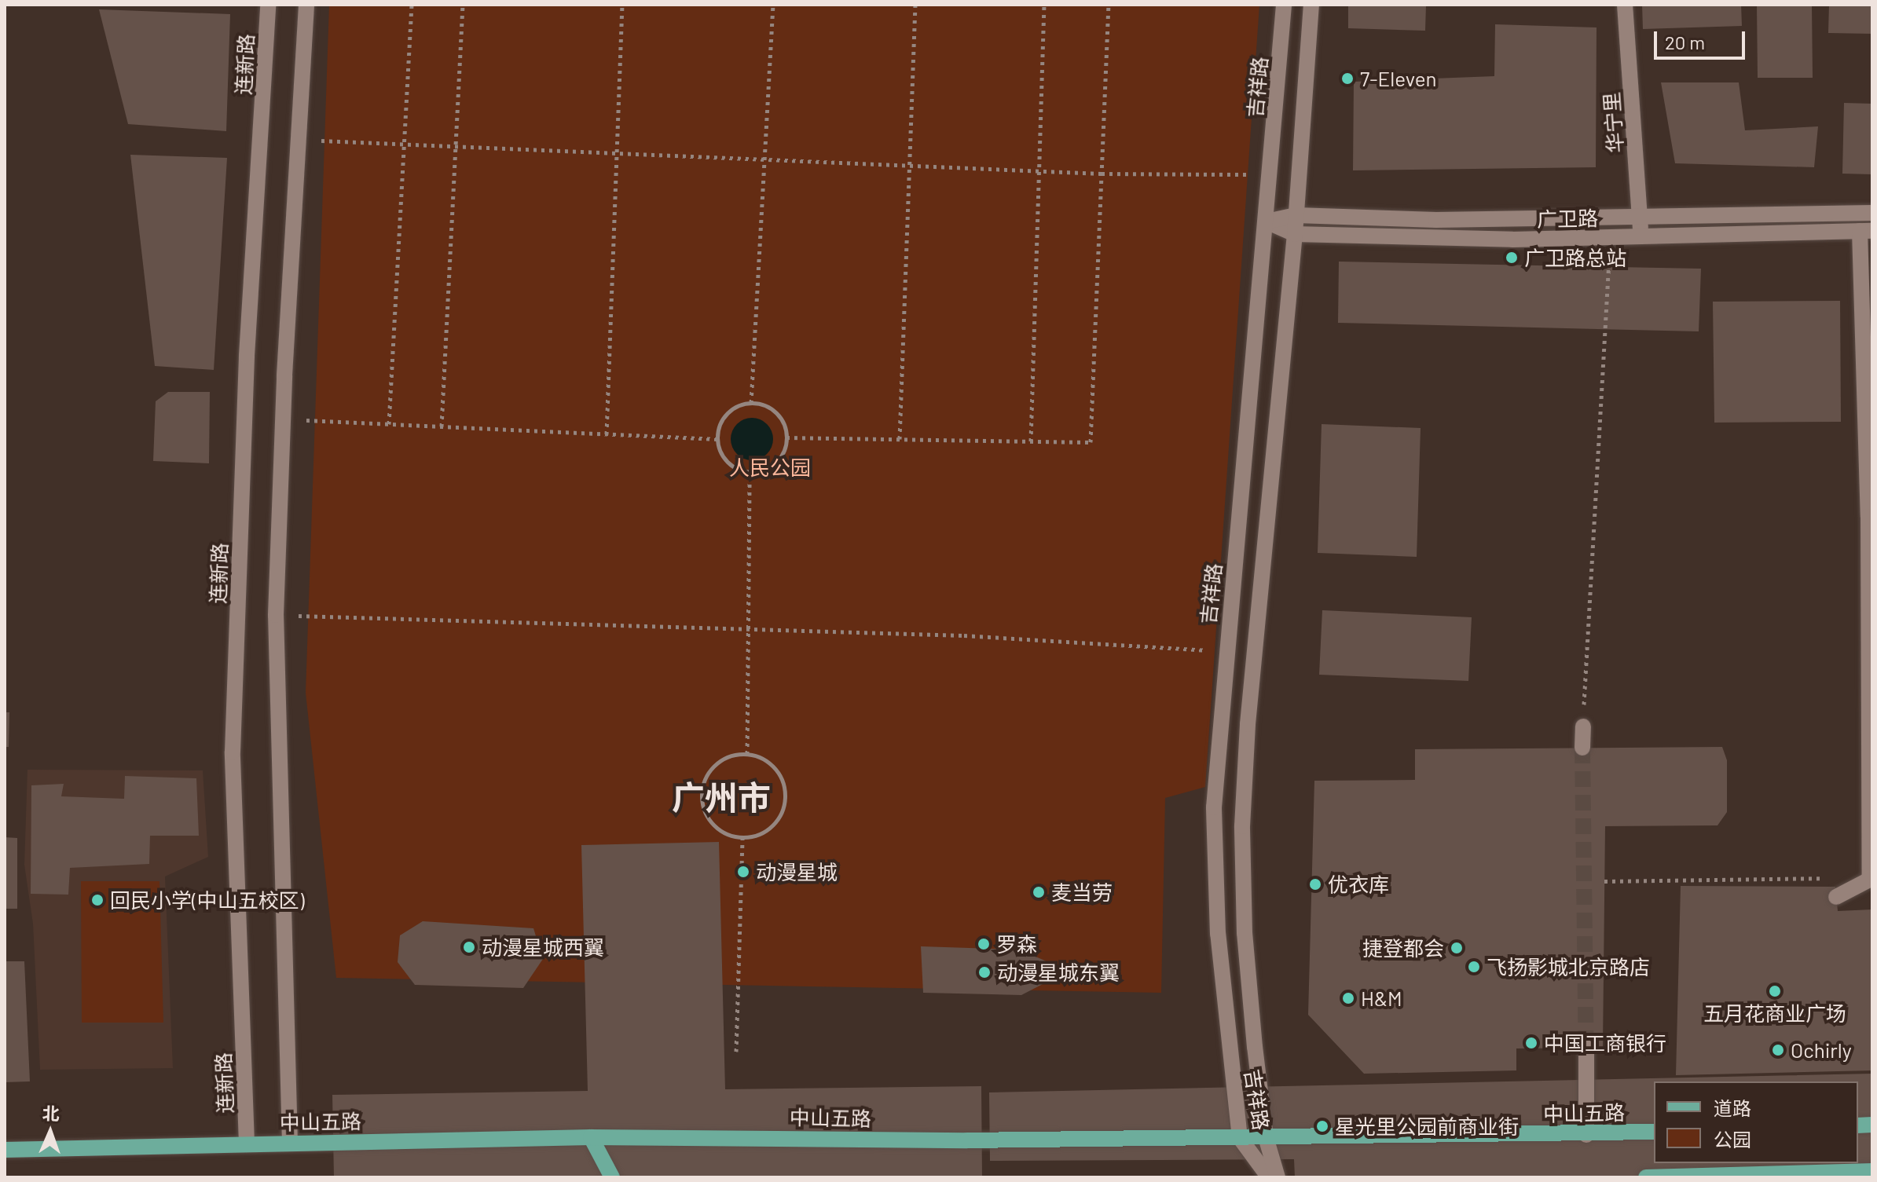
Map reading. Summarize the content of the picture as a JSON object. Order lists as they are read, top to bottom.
{
  "streets": {
    "main road": ["中山五路"],
    "street": [
      "连新路",
      "吉祥路",
      "华宁里",
      "广卫路"
    ]
  },
  "crossings": [
    ["连新路", "中山五路"],
    ["吉祥路", "广卫路"],
    ["吉祥路", "中山五路"],
    ["华宁里", "广卫路"]
  ],
  "districts": ["广州市"],
  "parks": ["人民公园"],
  "places": [
    "7-Eleven",
    "广卫路总站",
    "动漫星城",
    "优衣库",
    "麦当劳",
    "回民小学(中山五校区)",
    "罗森",
    "动漫星城西翼",
    "捷登都会",
    "飞扬影城北京路店",
    "动漫星城东翼",
    "五月花商业广场",
    "H&M",
    "中国工商银行",
    "Ochirly",
    "星光里公园前商业街"
  ],
  "legend": ["道路", "公园"],
  "scale_bar": "20 m",
  "north": "top"
}
